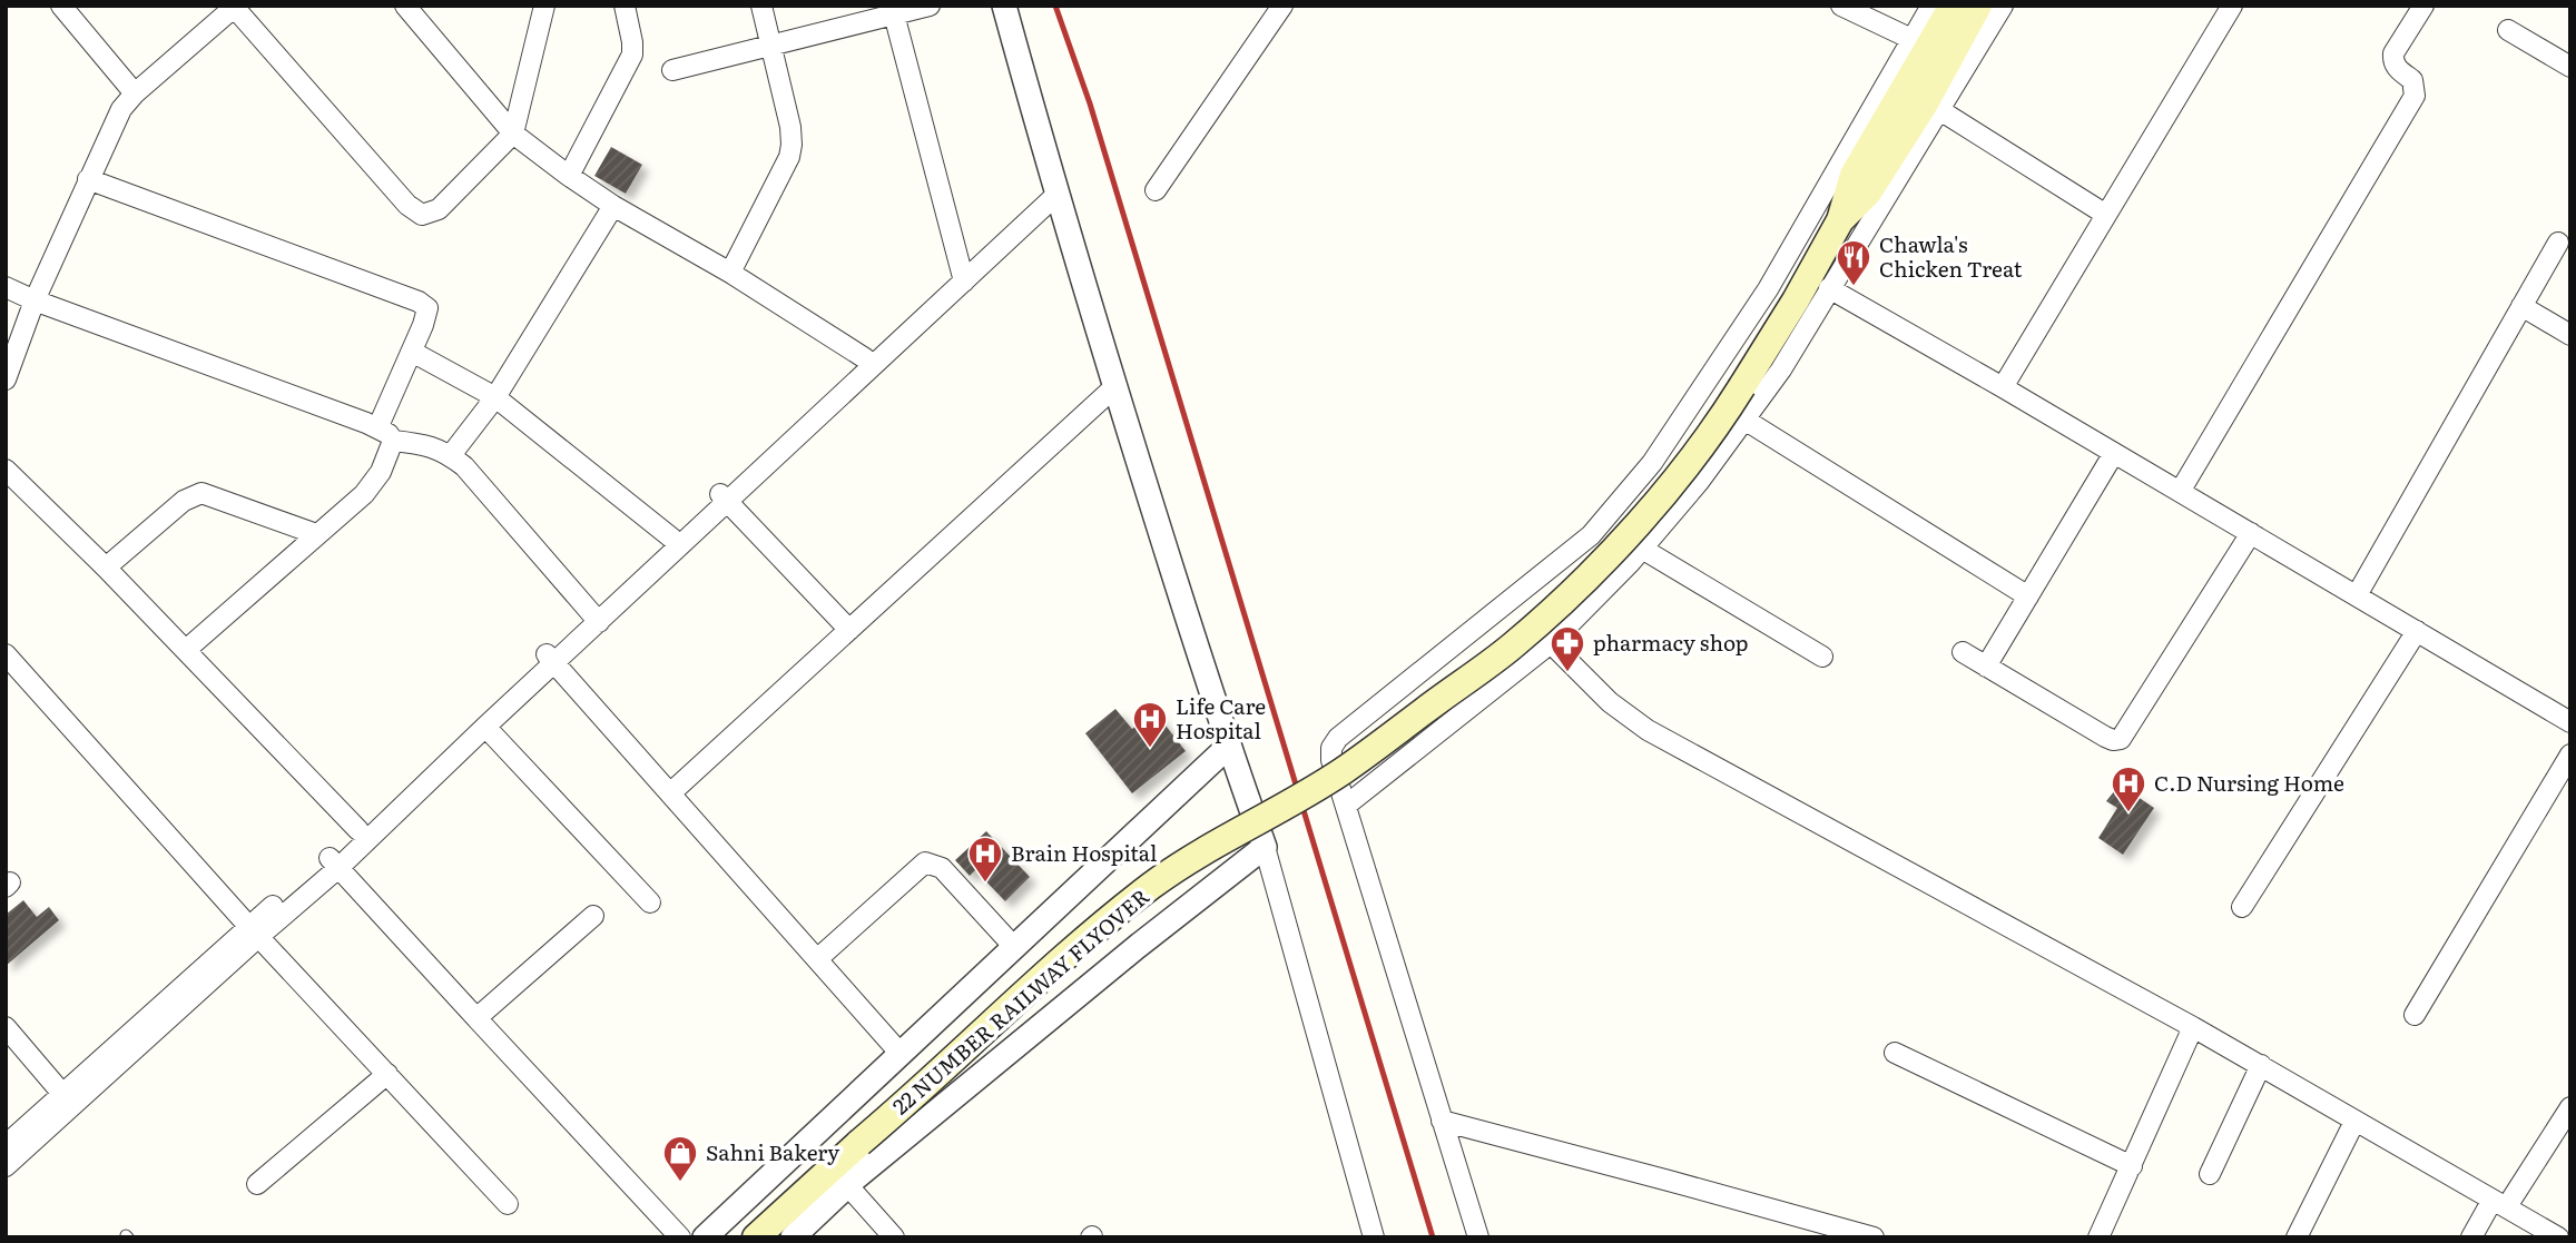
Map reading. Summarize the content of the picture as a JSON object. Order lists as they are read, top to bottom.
{
  "streets": {
    "main road": ["22 NUMBER RAILWAY FLYOVER"]
  },
  "places": {
    "restaurant": ["Chawla's Chicken Treat"],
    "pharmacy": ["pharmacy shop"],
    "hospital": ["Life Care Hospital", "C.D Nursing Home", "Brain Hospital"],
    "shop": ["Sahni Bakery"]
  }
}
